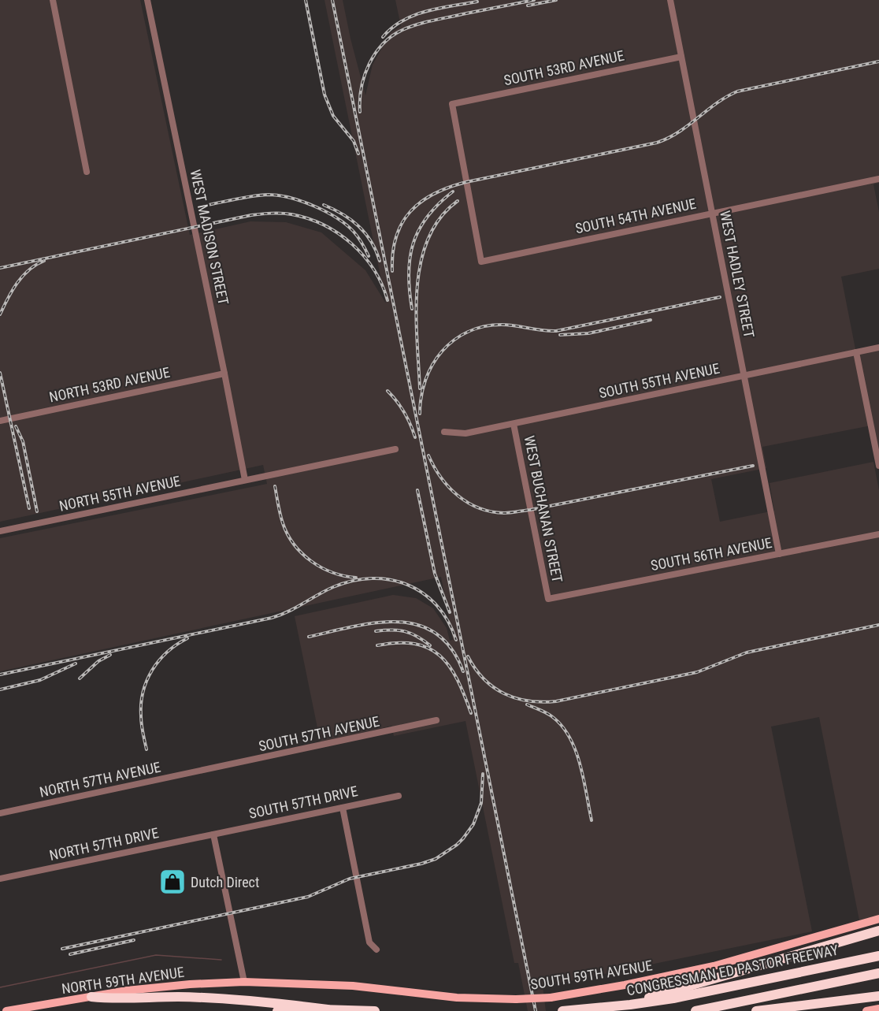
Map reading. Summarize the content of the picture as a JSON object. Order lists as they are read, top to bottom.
{
  "streets": {
    "highway": ["CONGRESSMAN ED PASTOR FREEWAY"],
    "main road": ["SOUTH 59TH AVENUE", "NORTH 59TH AVENUE"],
    "street": [
      "SOUTH 53RD AVENUE",
      "SOUTH 54TH AVENUE",
      "WEST MADISON STREET",
      "WEST HADLEY STREET",
      "SOUTH 55TH AVENUE",
      "NORTH 53RD AVENUE",
      "NORTH 55TH AVENUE",
      "WEST BUCHANAN STREET",
      "SOUTH 56TH AVENUE",
      "SOUTH 57TH AVENUE",
      "NORTH 57TH AVENUE",
      "SOUTH 57TH DRIVE",
      "NORTH 57TH DRIVE"
    ]
  },
  "crossings": [
    ["SOUTH 53RD AVENUE", "SOUTH 54TH AVENUE"],
    ["SOUTH 53RD AVENUE", "WEST HADLEY STREET"],
    ["SOUTH 54TH AVENUE", "WEST HADLEY STREET"],
    ["WEST MADISON STREET", "NORTH 53RD AVENUE"],
    ["WEST MADISON STREET", "NORTH 55TH AVENUE"],
    ["WEST HADLEY STREET", "SOUTH 55TH AVENUE"],
    ["WEST HADLEY STREET", "SOUTH 56TH AVENUE"],
    ["SOUTH 55TH AVENUE", "WEST BUCHANAN STREET"],
    ["WEST BUCHANAN STREET", "SOUTH 56TH AVENUE"],
    ["SOUTH 57TH AVENUE", "NORTH 57TH AVENUE"],
    ["SOUTH 57TH DRIVE", "NORTH 57TH DRIVE"],
    ["SOUTH 59TH AVENUE", "NORTH 59TH AVENUE"]
  ],
  "places": {
    "shop": ["Dutch Direct"]
  }
}
